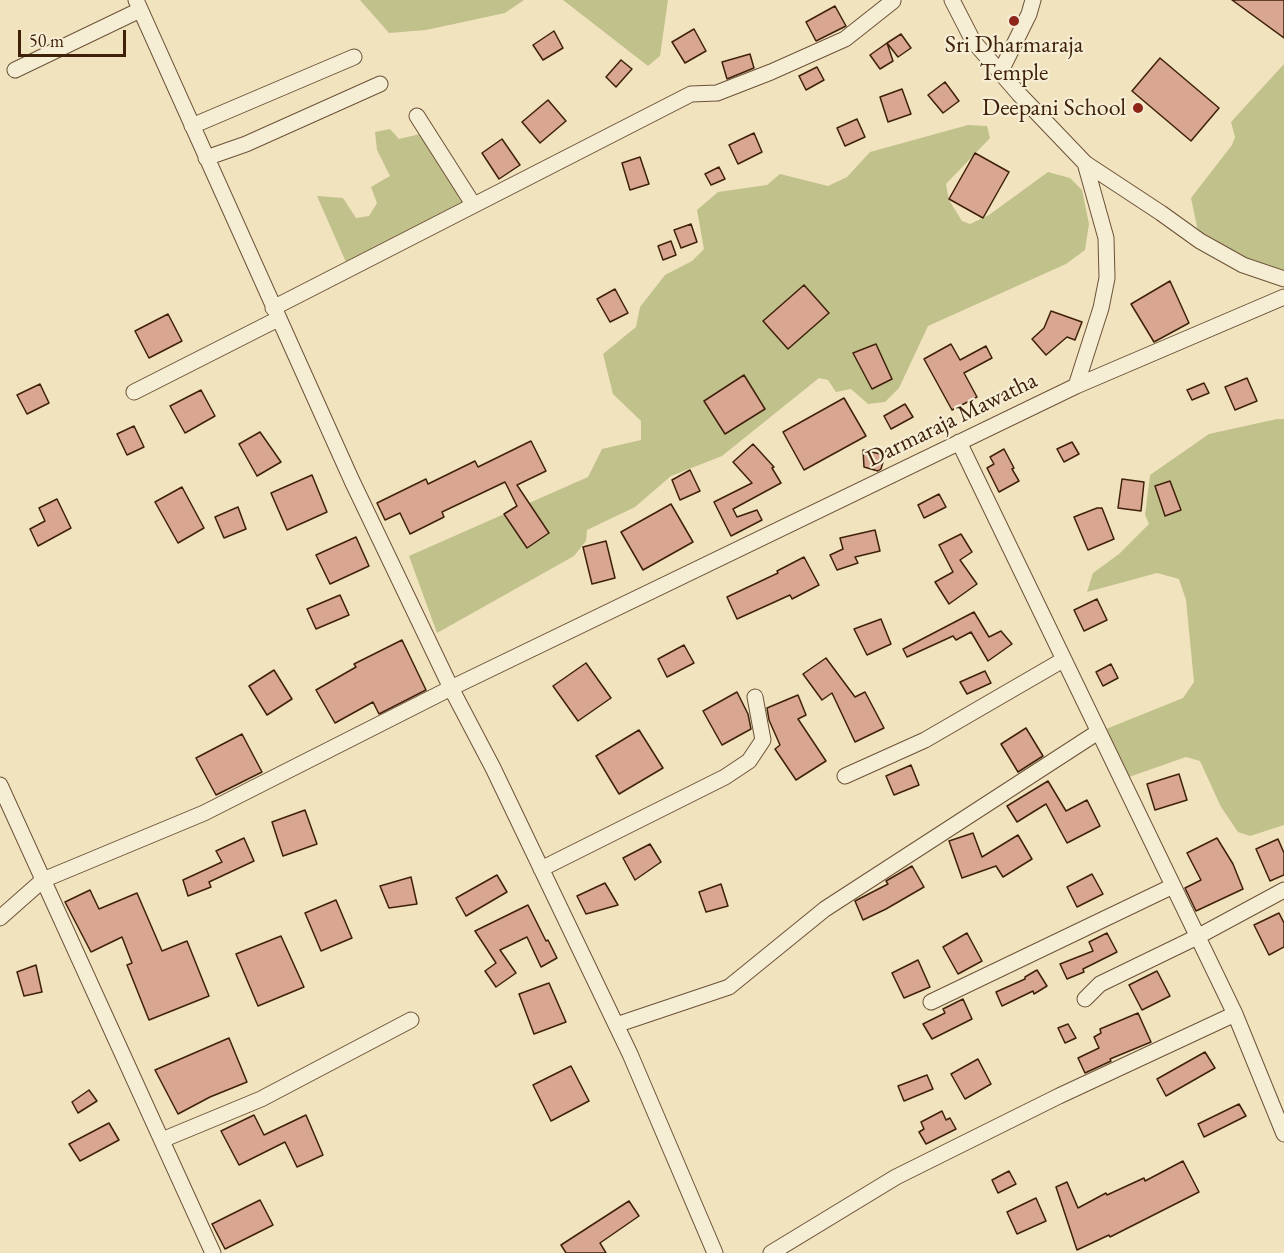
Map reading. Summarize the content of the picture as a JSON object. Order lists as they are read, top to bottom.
{
  "streets": {
    "street": ["Darmaraja Mawatha"]
  },
  "places": ["Sri Dharmaraja Temple", "Deepani School"],
  "scale_bar": "50 m"
}
